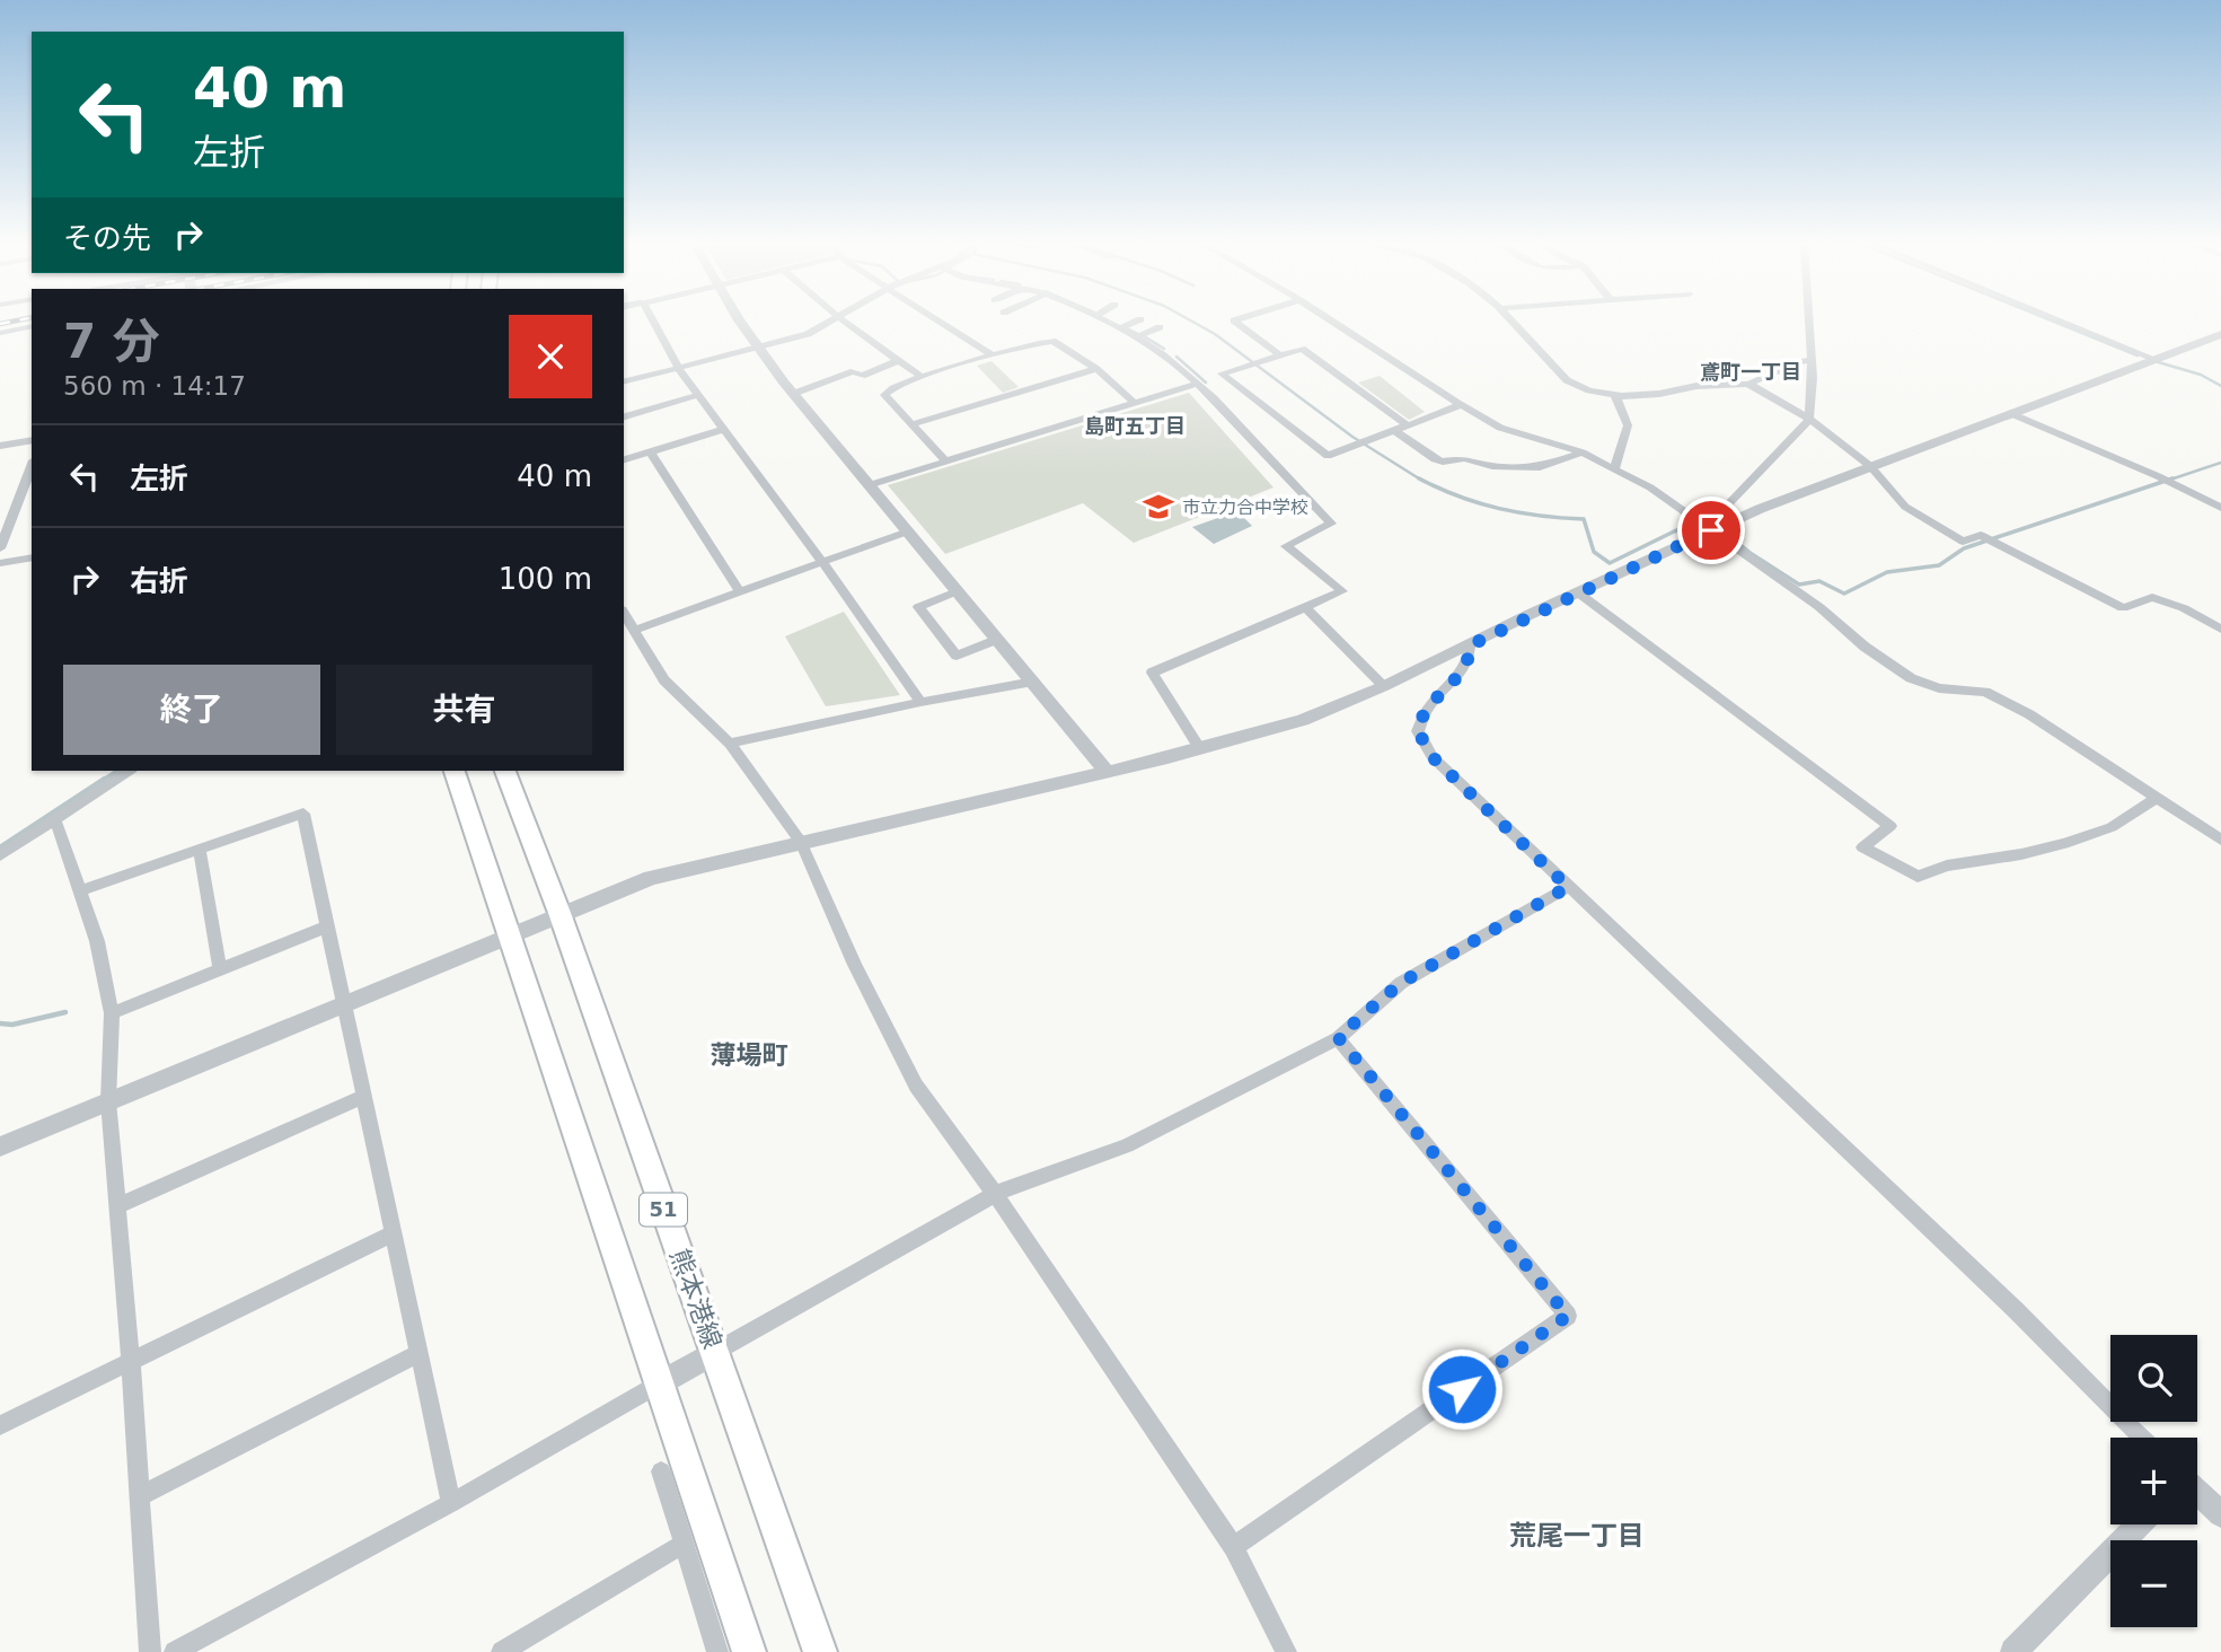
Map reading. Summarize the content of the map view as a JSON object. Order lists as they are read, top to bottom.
{
  "streets": {
    "main road": ["51", "熊本港線"]
  },
  "districts": [
    "鳶町一丁目",
    "島町五丁目",
    "薄場町",
    "荒尾一丁目"
  ],
  "places": {
    "school or university": ["市立力合中学校"]
  },
  "page": {
    "turn": ["40 m", "左折"],
    "then": "その先",
    "heading": ["7 分", "560 m · 14:17"],
    "list": [
      {
        "name": "左折",
        "value": "40 m"
      },
      {
        "name": "右折",
        "value": "100 m"
      }
    ],
    "buttons": ["終了", "共有"],
    "map_buttons": ["+", "−"]
  }
}
